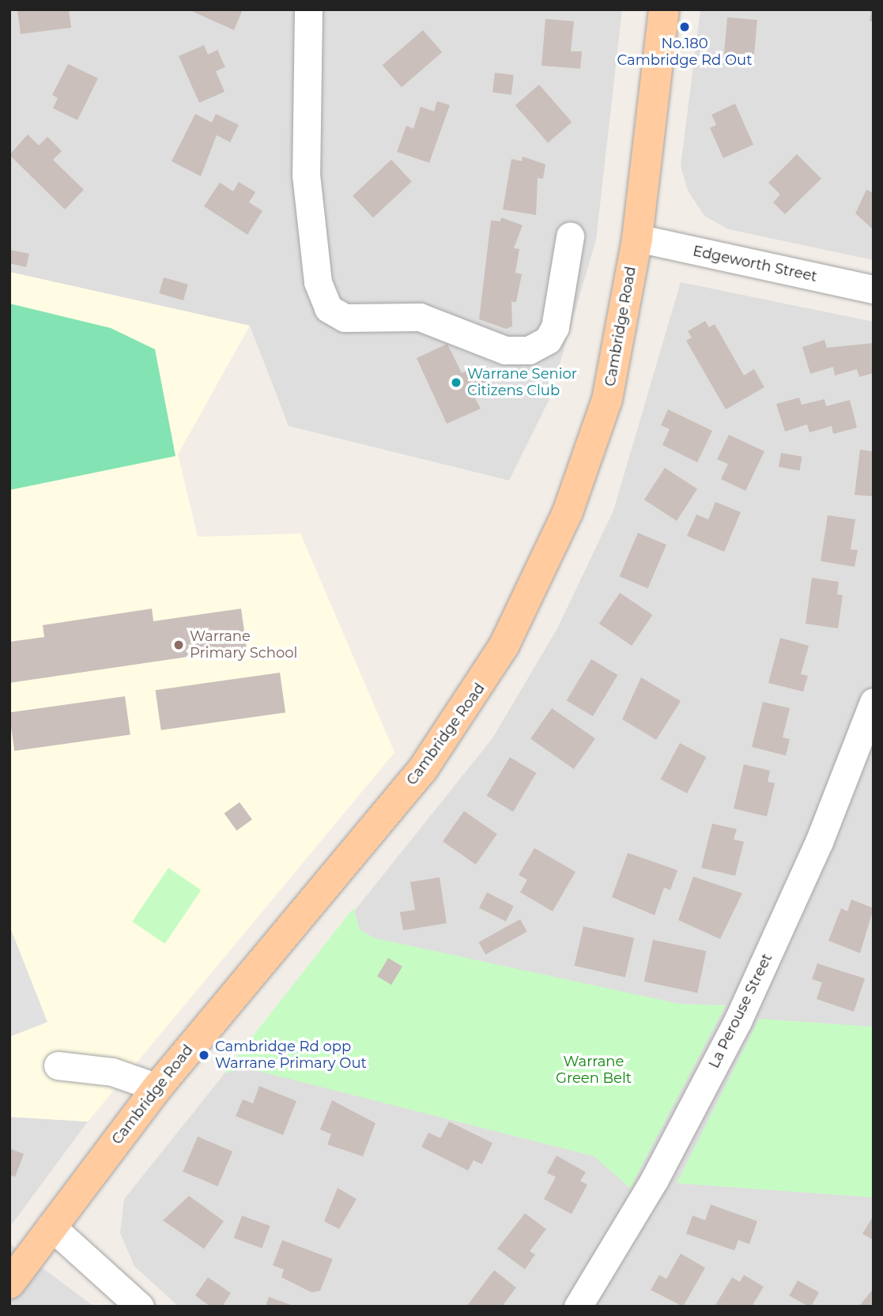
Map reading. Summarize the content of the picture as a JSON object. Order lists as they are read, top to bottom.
{
  "streets": {
    "main road": ["Cambridge Road"],
    "street": ["Edgeworth Street", "La Perouse Street"]
  },
  "crossings": [
    ["Edgeworth Street", "Cambridge Road"]
  ],
  "parks": ["Warrane Green Belt"],
  "places": [
    "No.180 Cambridge Rd Out",
    "Warrane Senior Citizens Club",
    "Warrane Primary School",
    "Cambridge Rd opp Warrane Primary Out"
  ]
}
